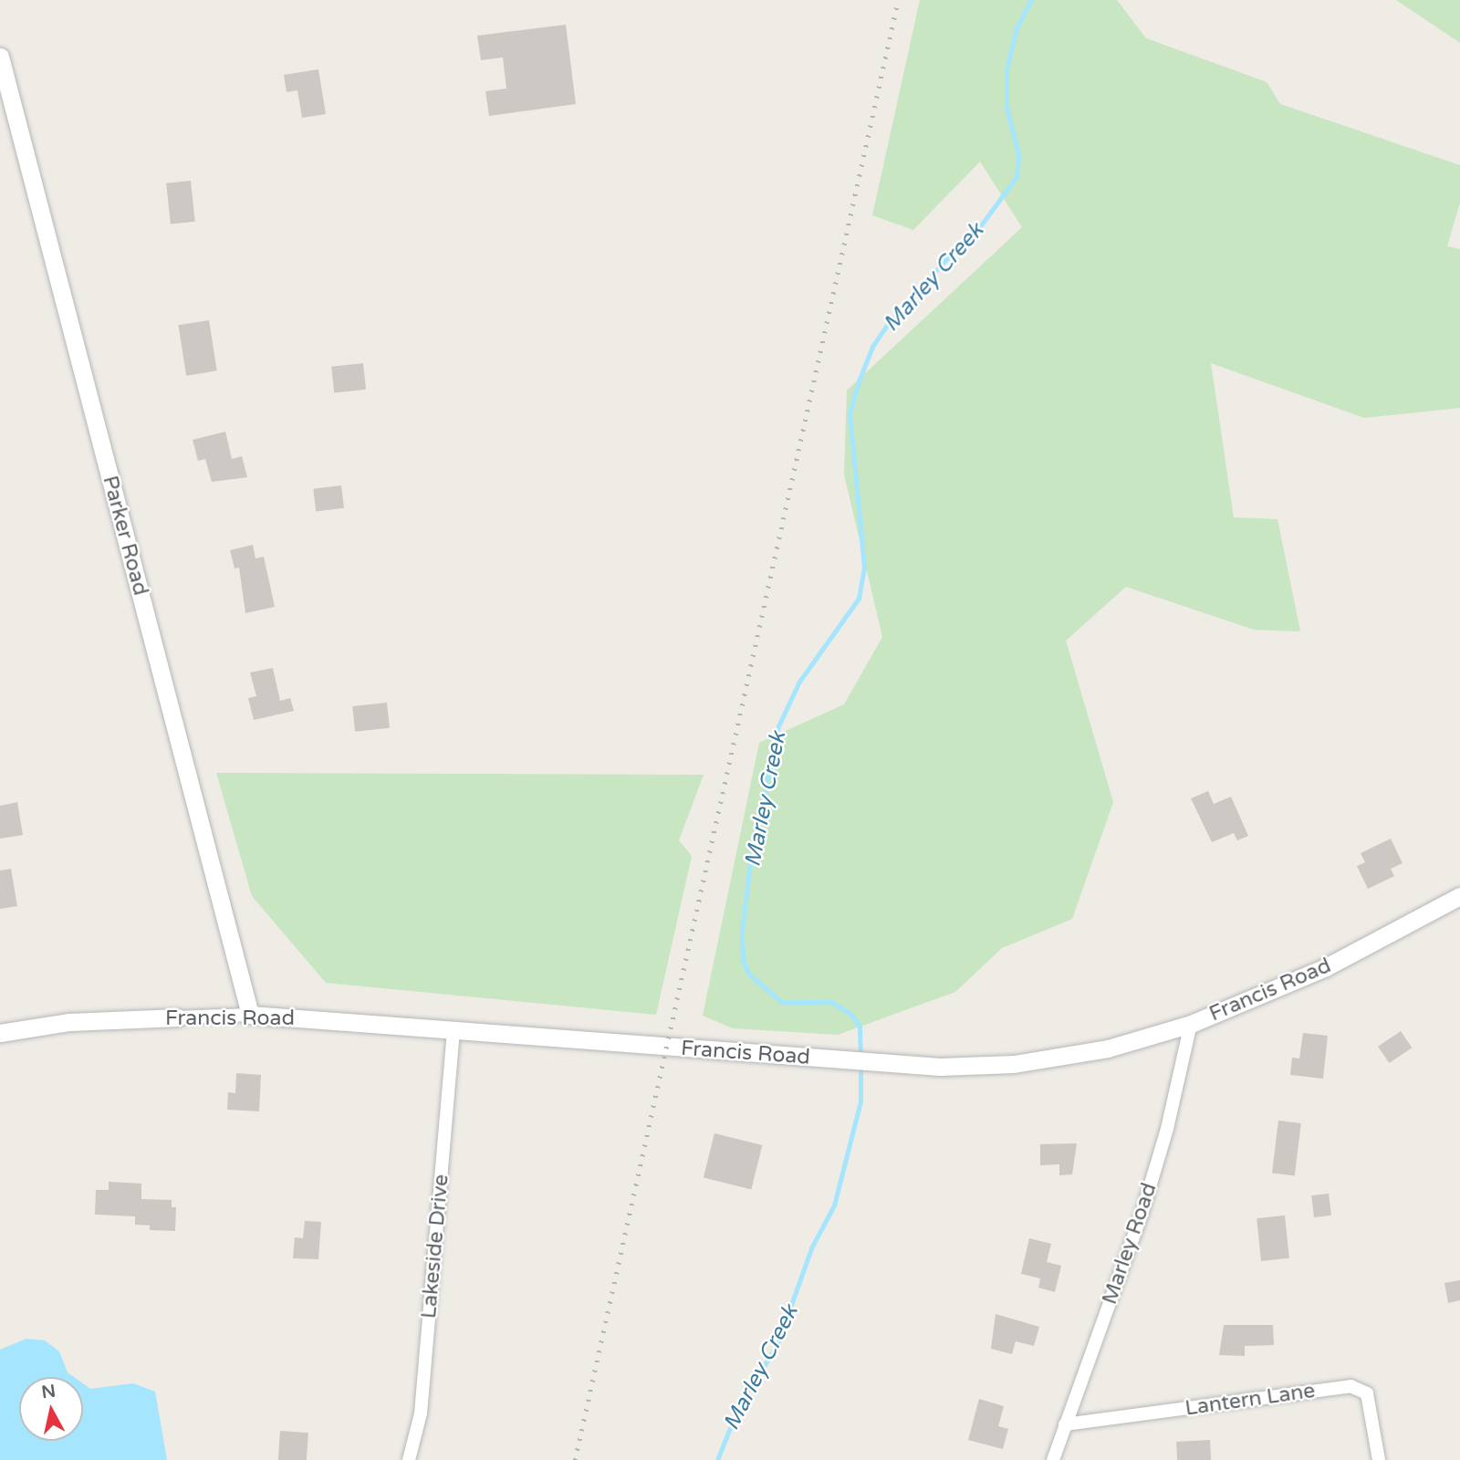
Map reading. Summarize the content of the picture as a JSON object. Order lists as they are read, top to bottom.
{
  "streets": {
    "street": [
      "Parker Road",
      "Francis Road",
      "Marley Road",
      "Lakeside Drive",
      "Lantern Lane"
    ]
  },
  "crossings": [
    ["Parker Road", "Francis Road"],
    ["Francis Road", "Marley Road"],
    ["Francis Road", "Lakeside Drive"],
    ["Marley Road", "Lantern Lane"]
  ],
  "water": ["Marley Creek"],
  "north": "top"
}
